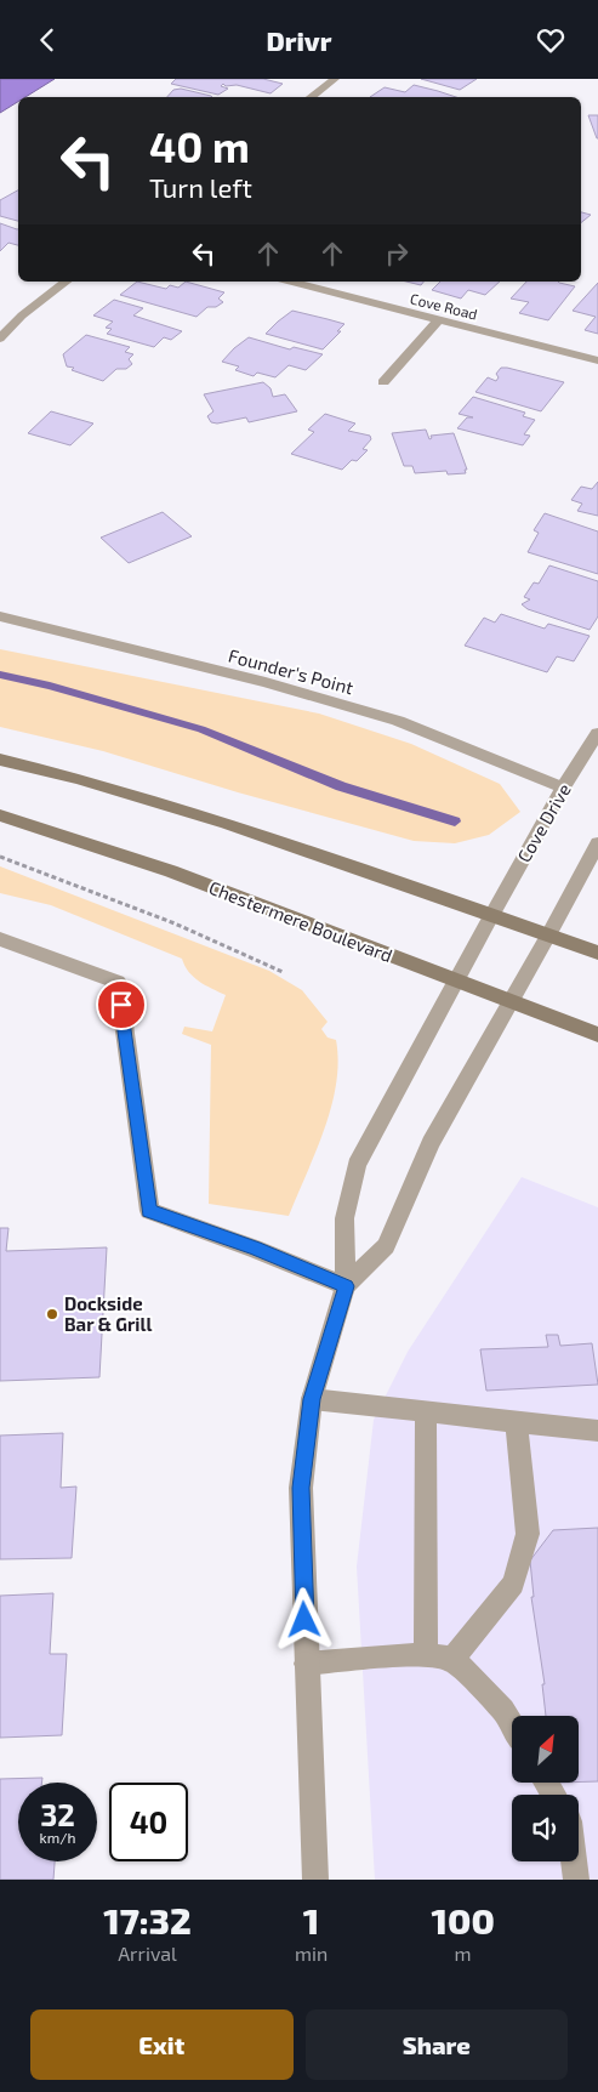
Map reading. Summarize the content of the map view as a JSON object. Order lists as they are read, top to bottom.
{
  "streets": {
    "main road": ["Chestermere Boulevard"],
    "street": ["Cove Road", "Founder's Point", "Cove Drive"]
  },
  "crossings": [
    ["Founder's Point", "Cove Drive"],
    ["Cove Drive", "Chestermere Boulevard"]
  ],
  "places": ["Dockside Bar & Grill"],
  "north": "top right",
  "page": {
    "header": "Drivr",
    "turn": ["40 m", "Turn left"],
    "speed": "32 km/h",
    "limit": "40",
    "eta": [
      "17:32",
      "Arrival",
      "1",
      "min",
      "100",
      "m"
    ],
    "buttons": ["Exit", "Share"]
  }
}
